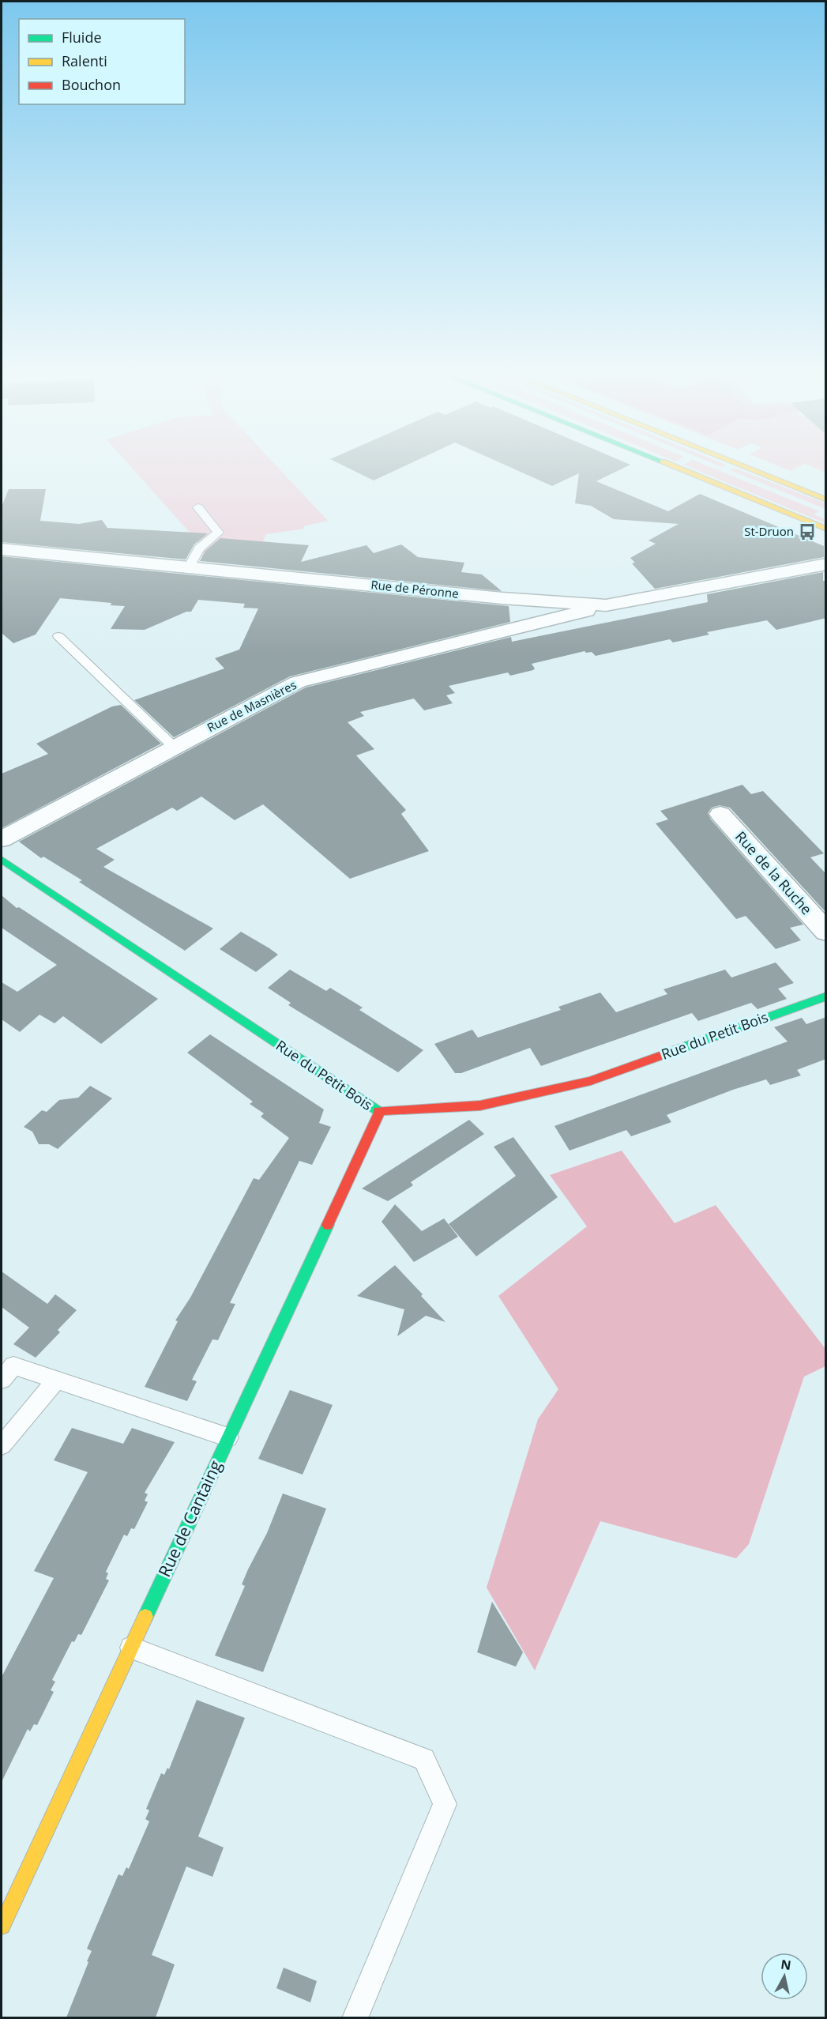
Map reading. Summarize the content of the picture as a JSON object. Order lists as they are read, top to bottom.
{
  "streets": {
    "street": [
      "Rue de Péronne",
      "Rue de Masnières",
      "Rue de la Ruche",
      "Rue du Petit Bois",
      "Rue de Cantaing"
    ]
  },
  "crossings": [
    ["Rue de Péronne", "Rue de Masnières"],
    ["Rue du Petit Bois", "Rue de Cantaing"]
  ],
  "places": {
    "bus stop": ["St-Druon"]
  },
  "legend": ["Fluide", "Ralenti", "Bouchon"],
  "north": "top"
}
